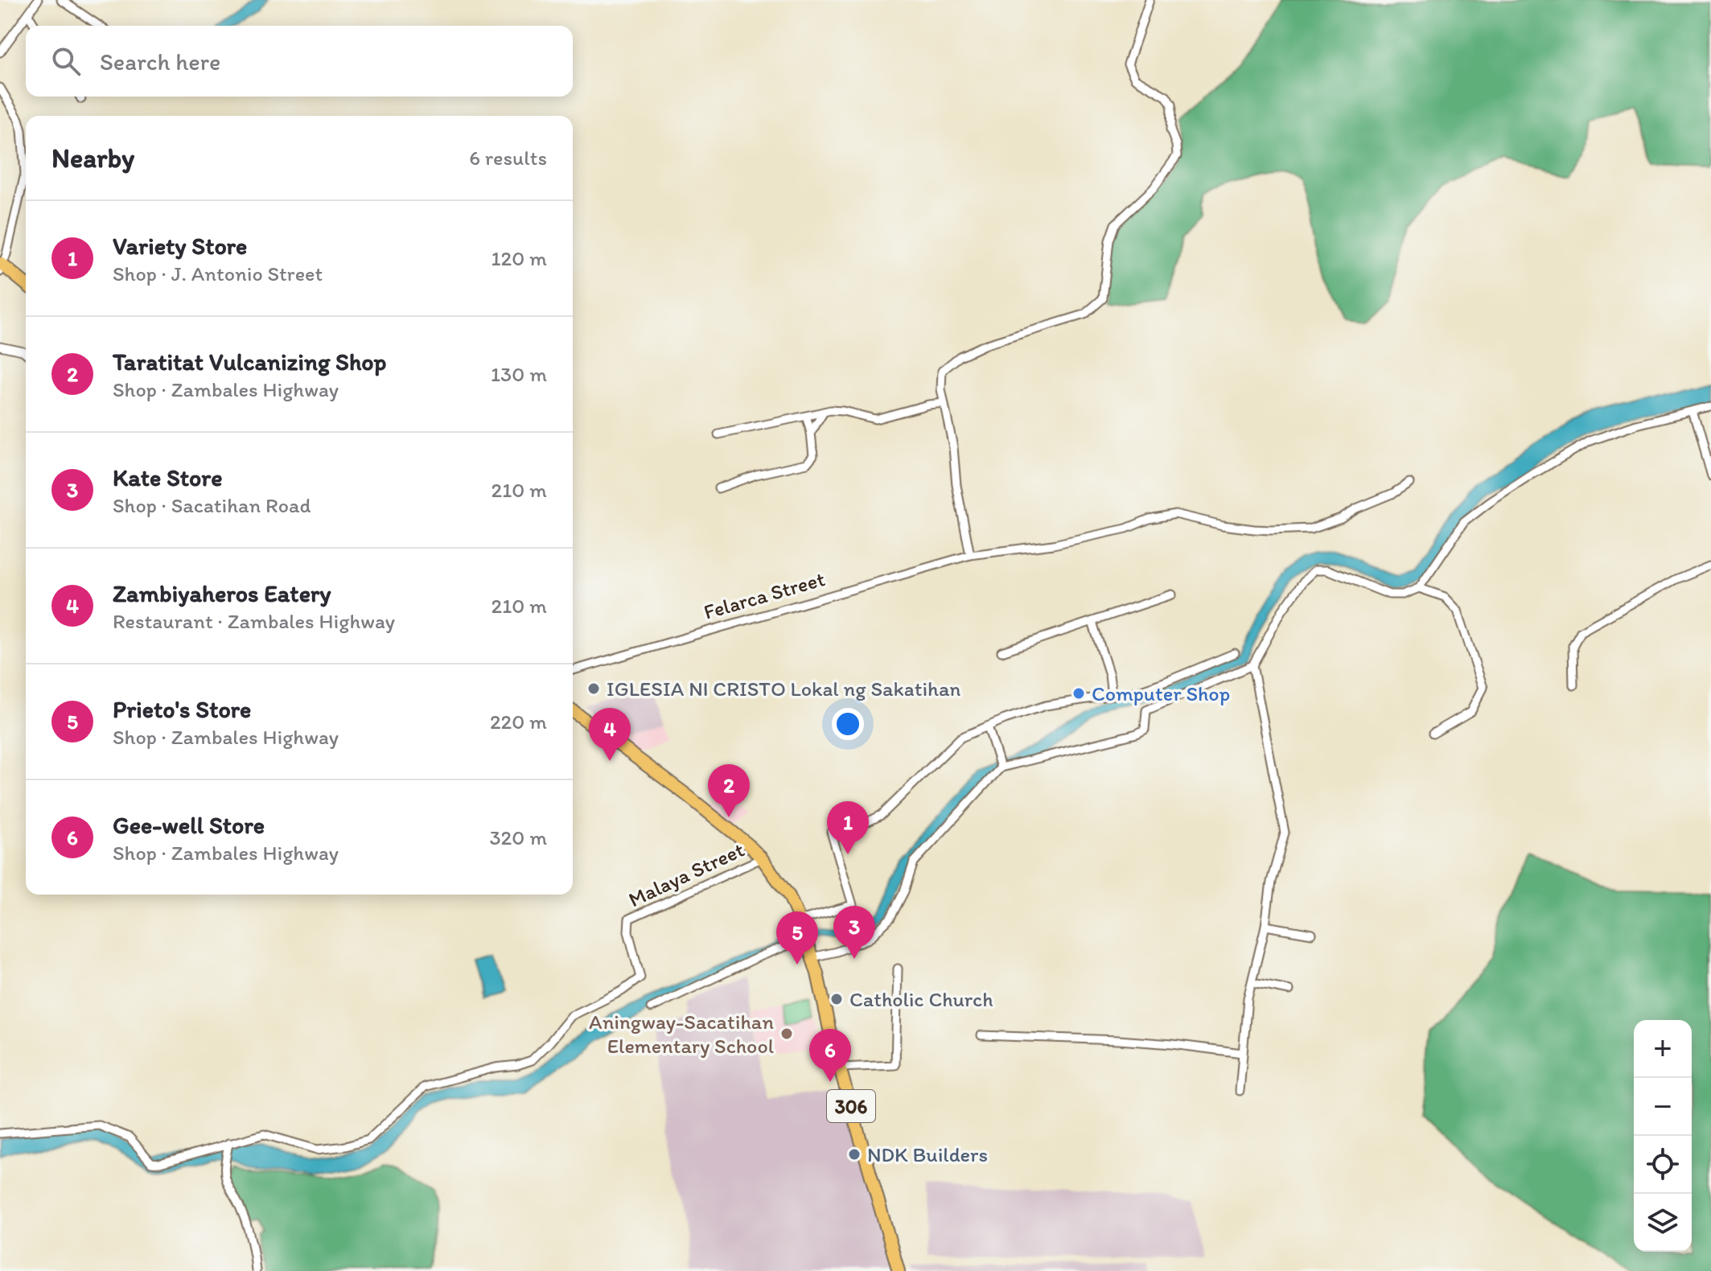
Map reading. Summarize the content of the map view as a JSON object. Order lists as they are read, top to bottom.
{
  "streets": {
    "main road": ["306"],
    "street": ["Felarca Street", "Malaya Street"]
  },
  "crossings": [
    ["Malaya Street", "306"]
  ],
  "places": [
    "IGLESIA NI CRISTO Lokal ng Sakatihan",
    "Computer Shop",
    "Catholic Church",
    "Aningway-Sacatihan Elementary School",
    "NDK Builders"
  ],
  "page": {
    "search": "Search here",
    "heading": ["Nearby", "6 results"],
    "list": [
      {
        "mark": "1",
        "name": "Variety Store",
        "note": "Shop · J. Antonio Street",
        "value": "120 m"
      },
      {
        "mark": "2",
        "name": "Taratitat Vulcanizing Shop",
        "note": "Shop · Zambales Highway",
        "value": "130 m"
      },
      {
        "mark": "3",
        "name": "Kate Store",
        "note": "Shop · Sacatihan Road",
        "value": "210 m"
      },
      {
        "mark": "4",
        "name": "Zambiyaheros Eatery",
        "note": "Restaurant · Zambales Highway",
        "value": "210 m"
      },
      {
        "mark": "5",
        "name": "Prieto's Store",
        "note": "Shop · Zambales Highway",
        "value": "220 m"
      },
      {
        "mark": "6",
        "name": "Gee-well Store",
        "note": "Shop · Zambales Highway",
        "value": "320 m"
      }
    ],
    "pins": [
      "4",
      "2",
      "1",
      "3",
      "5",
      "6"
    ],
    "map_buttons": ["+", "−"]
  }
}
